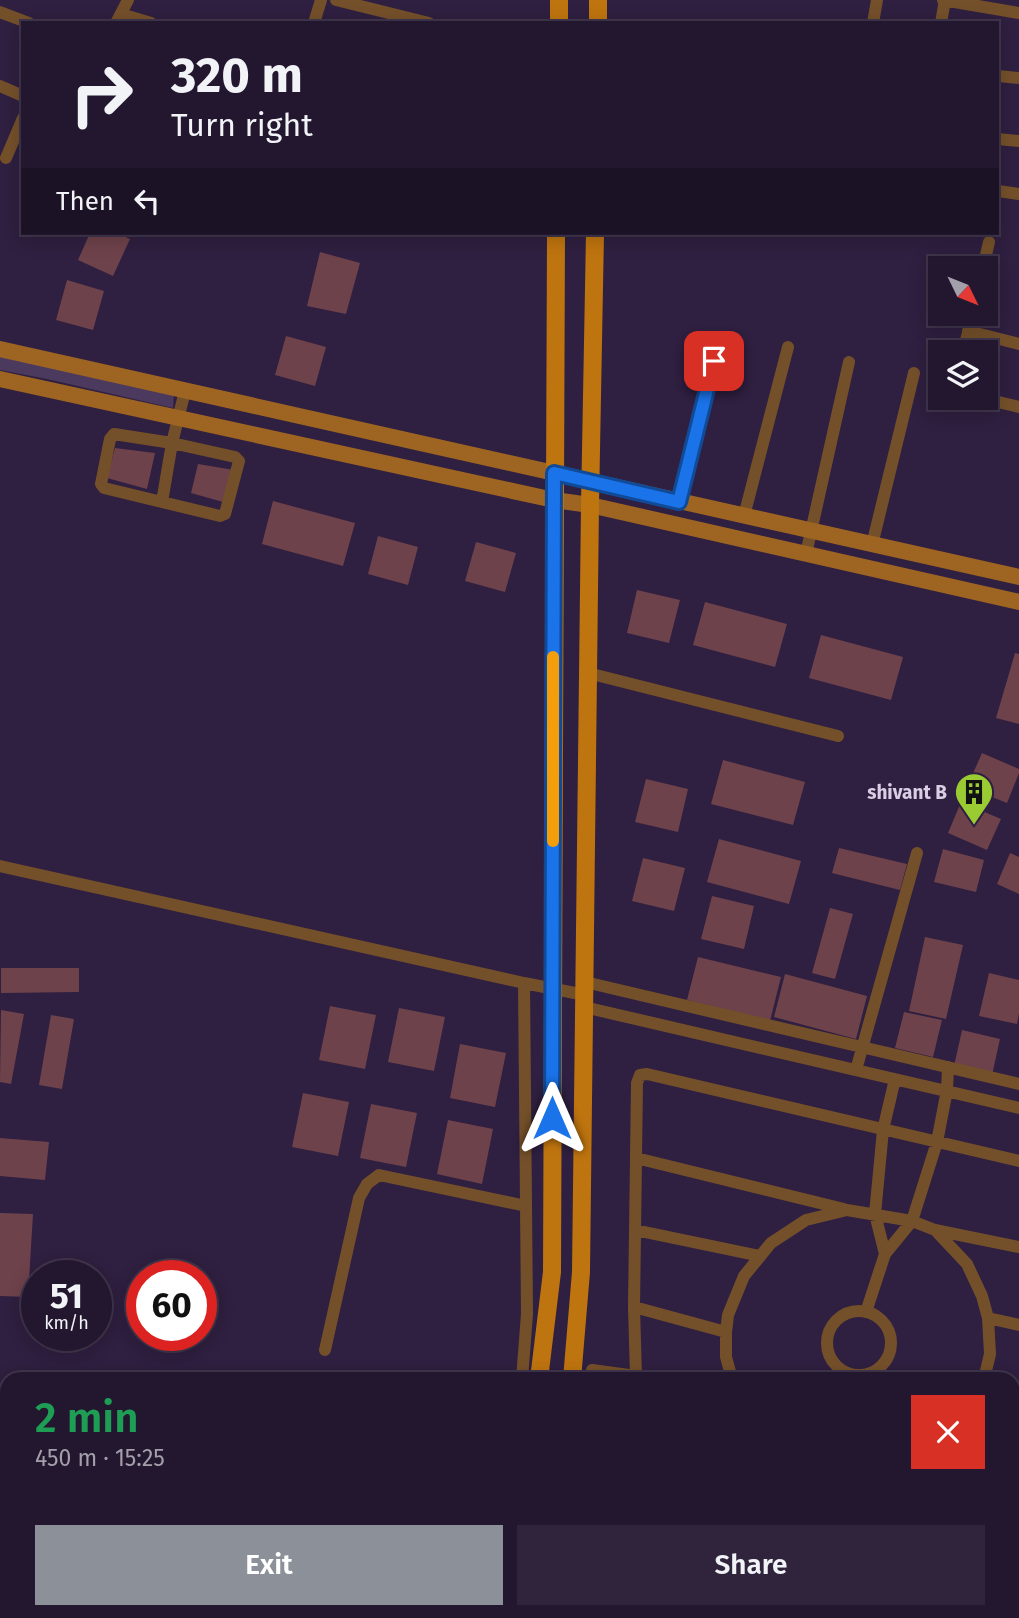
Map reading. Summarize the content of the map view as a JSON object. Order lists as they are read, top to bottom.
{
  "places": {
    "building": ["shivant B"]
  },
  "north": "bottom right",
  "page": {
    "turn": ["320 m", "Turn right"],
    "then": "Then",
    "speed": "51 km/h",
    "limit": "60",
    "heading": ["2 min", "450 m · 15:25"],
    "buttons": ["Exit", "Share"]
  }
}
